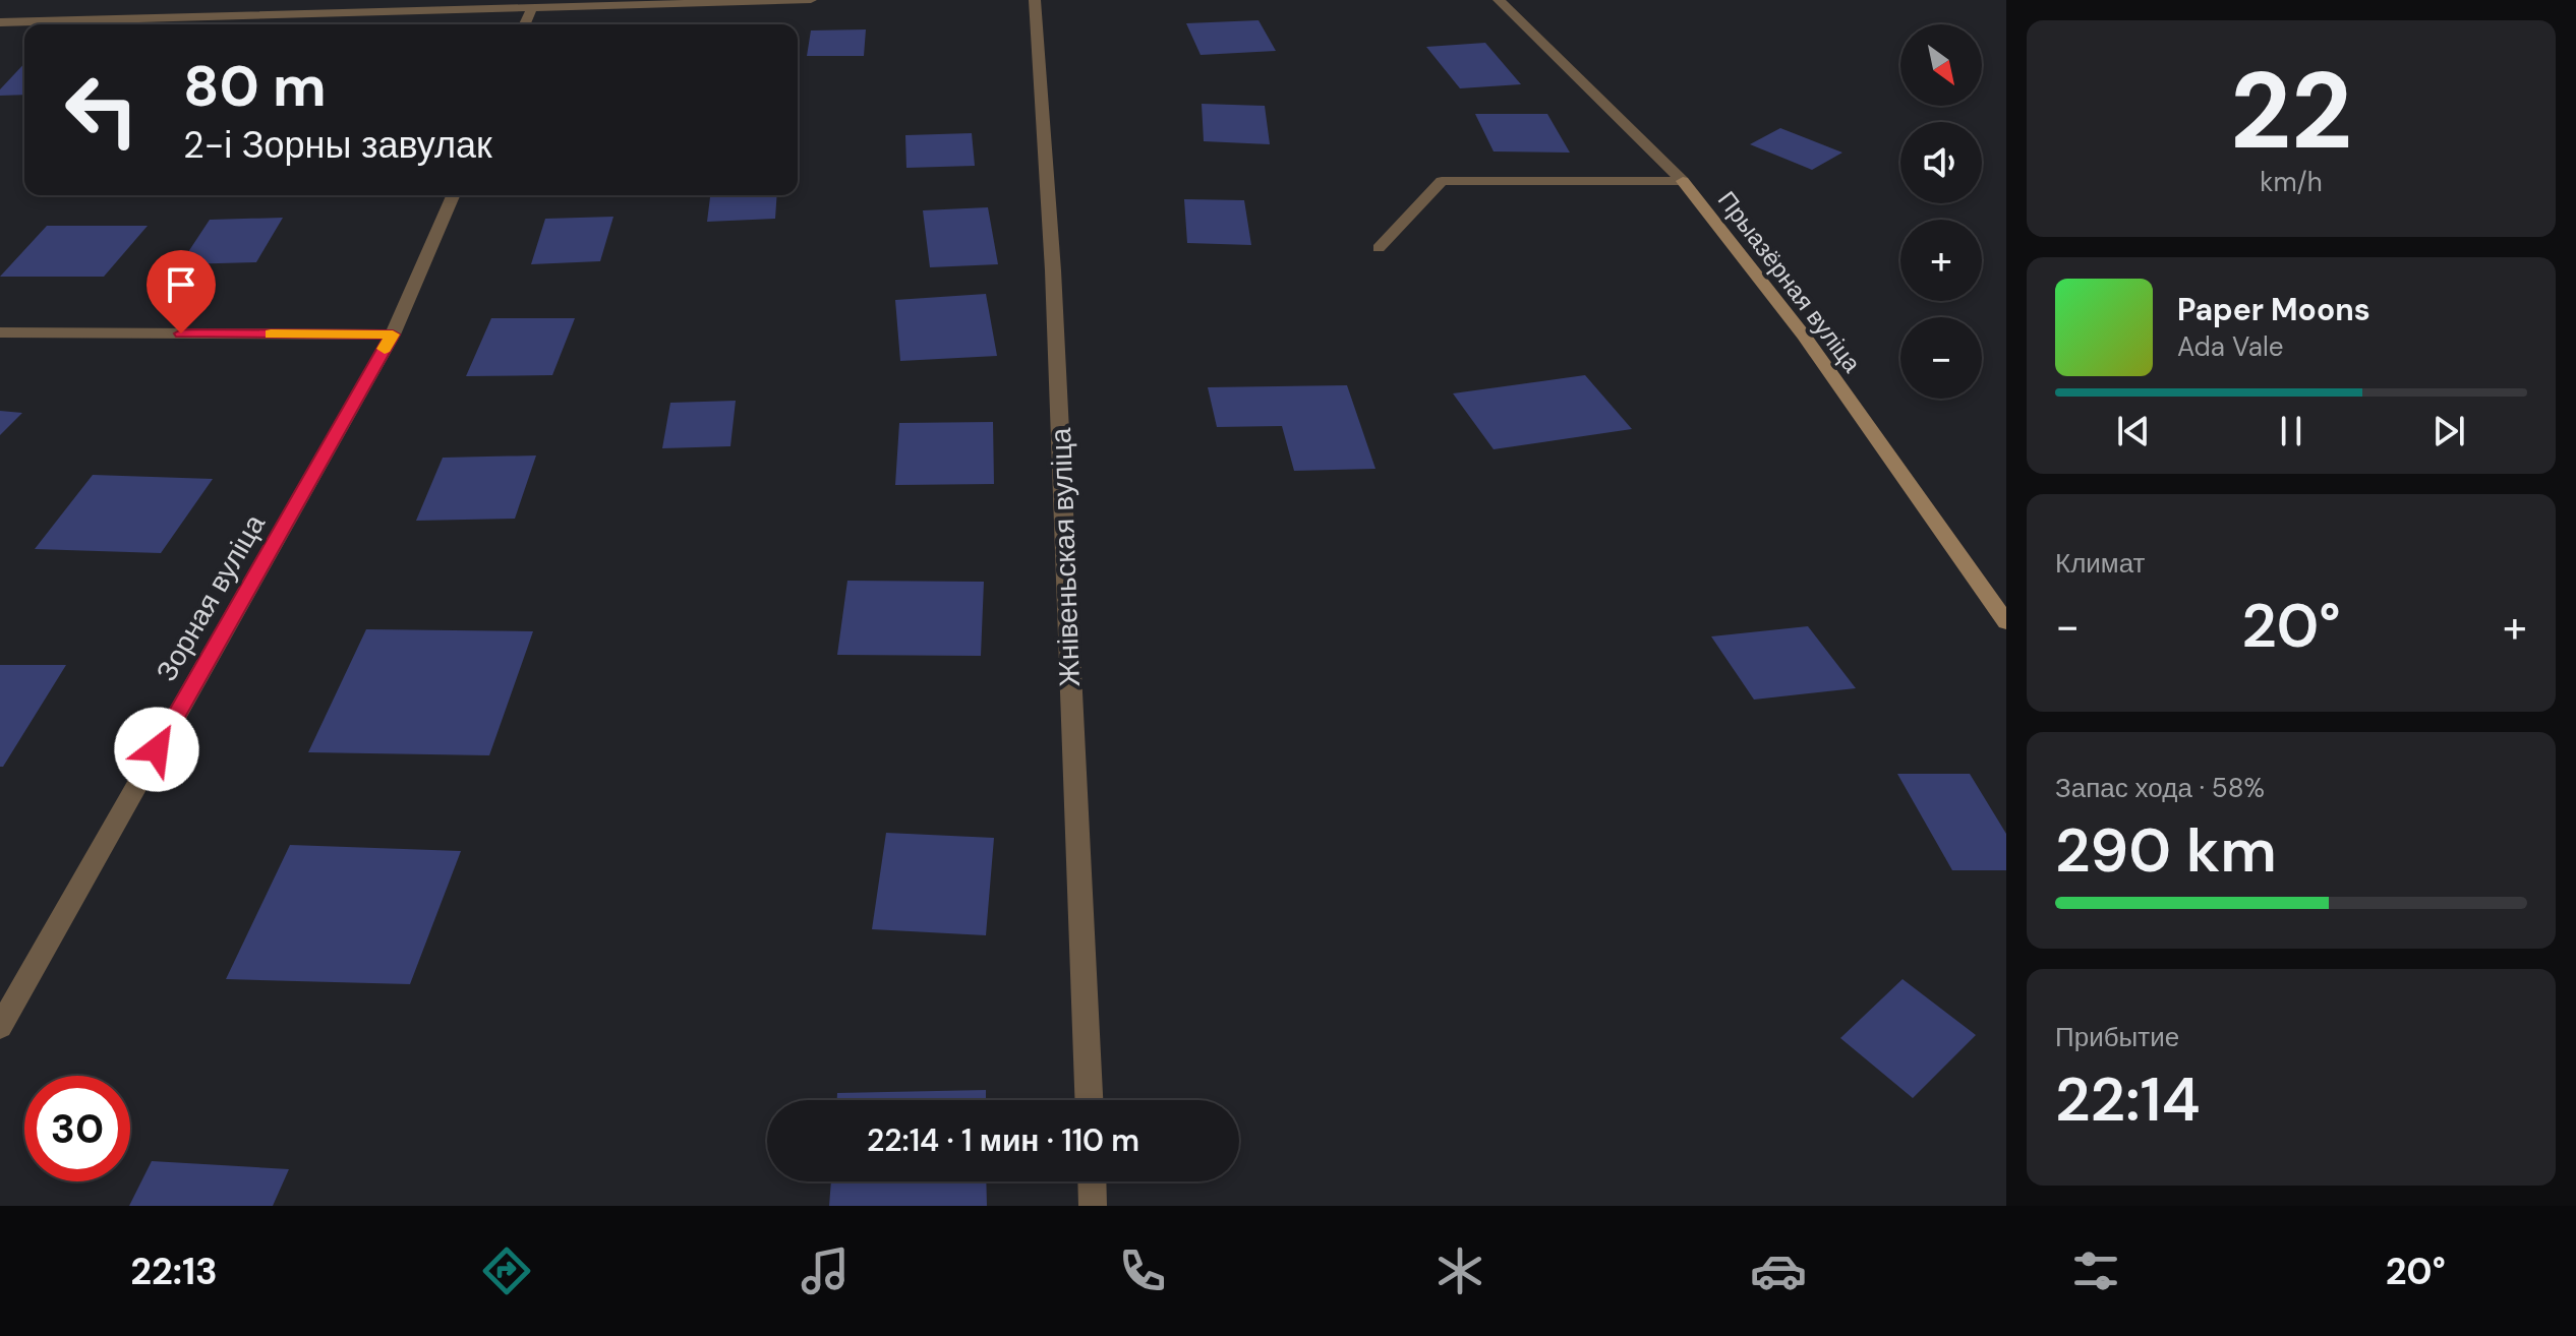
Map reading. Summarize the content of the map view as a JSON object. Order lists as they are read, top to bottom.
{
  "streets": {
    "street": ["Прыазёрная вуліца", "Жнівеньская вуліца", "Зорная вуліца"]
  },
  "north": "bottom right",
  "page": {
    "tile": [
      ["22", "km/h"],
      "Климат",
      ["Запас хода · 58%", "290 km"],
      ["Прибытие", "22:14"]
    ],
    "map_buttons": ["+", "−"],
    "turn": ["80 m", "2-і Зорны завулак"],
    "song": ["Paper Moons", "Ada Vale"],
    "heat": ["−", "20°", "+"],
    "limit": "30",
    "trip": "22:14 · 1 мин · 110 m",
    "tabs": ["22:13", "20°"]
  }
}
